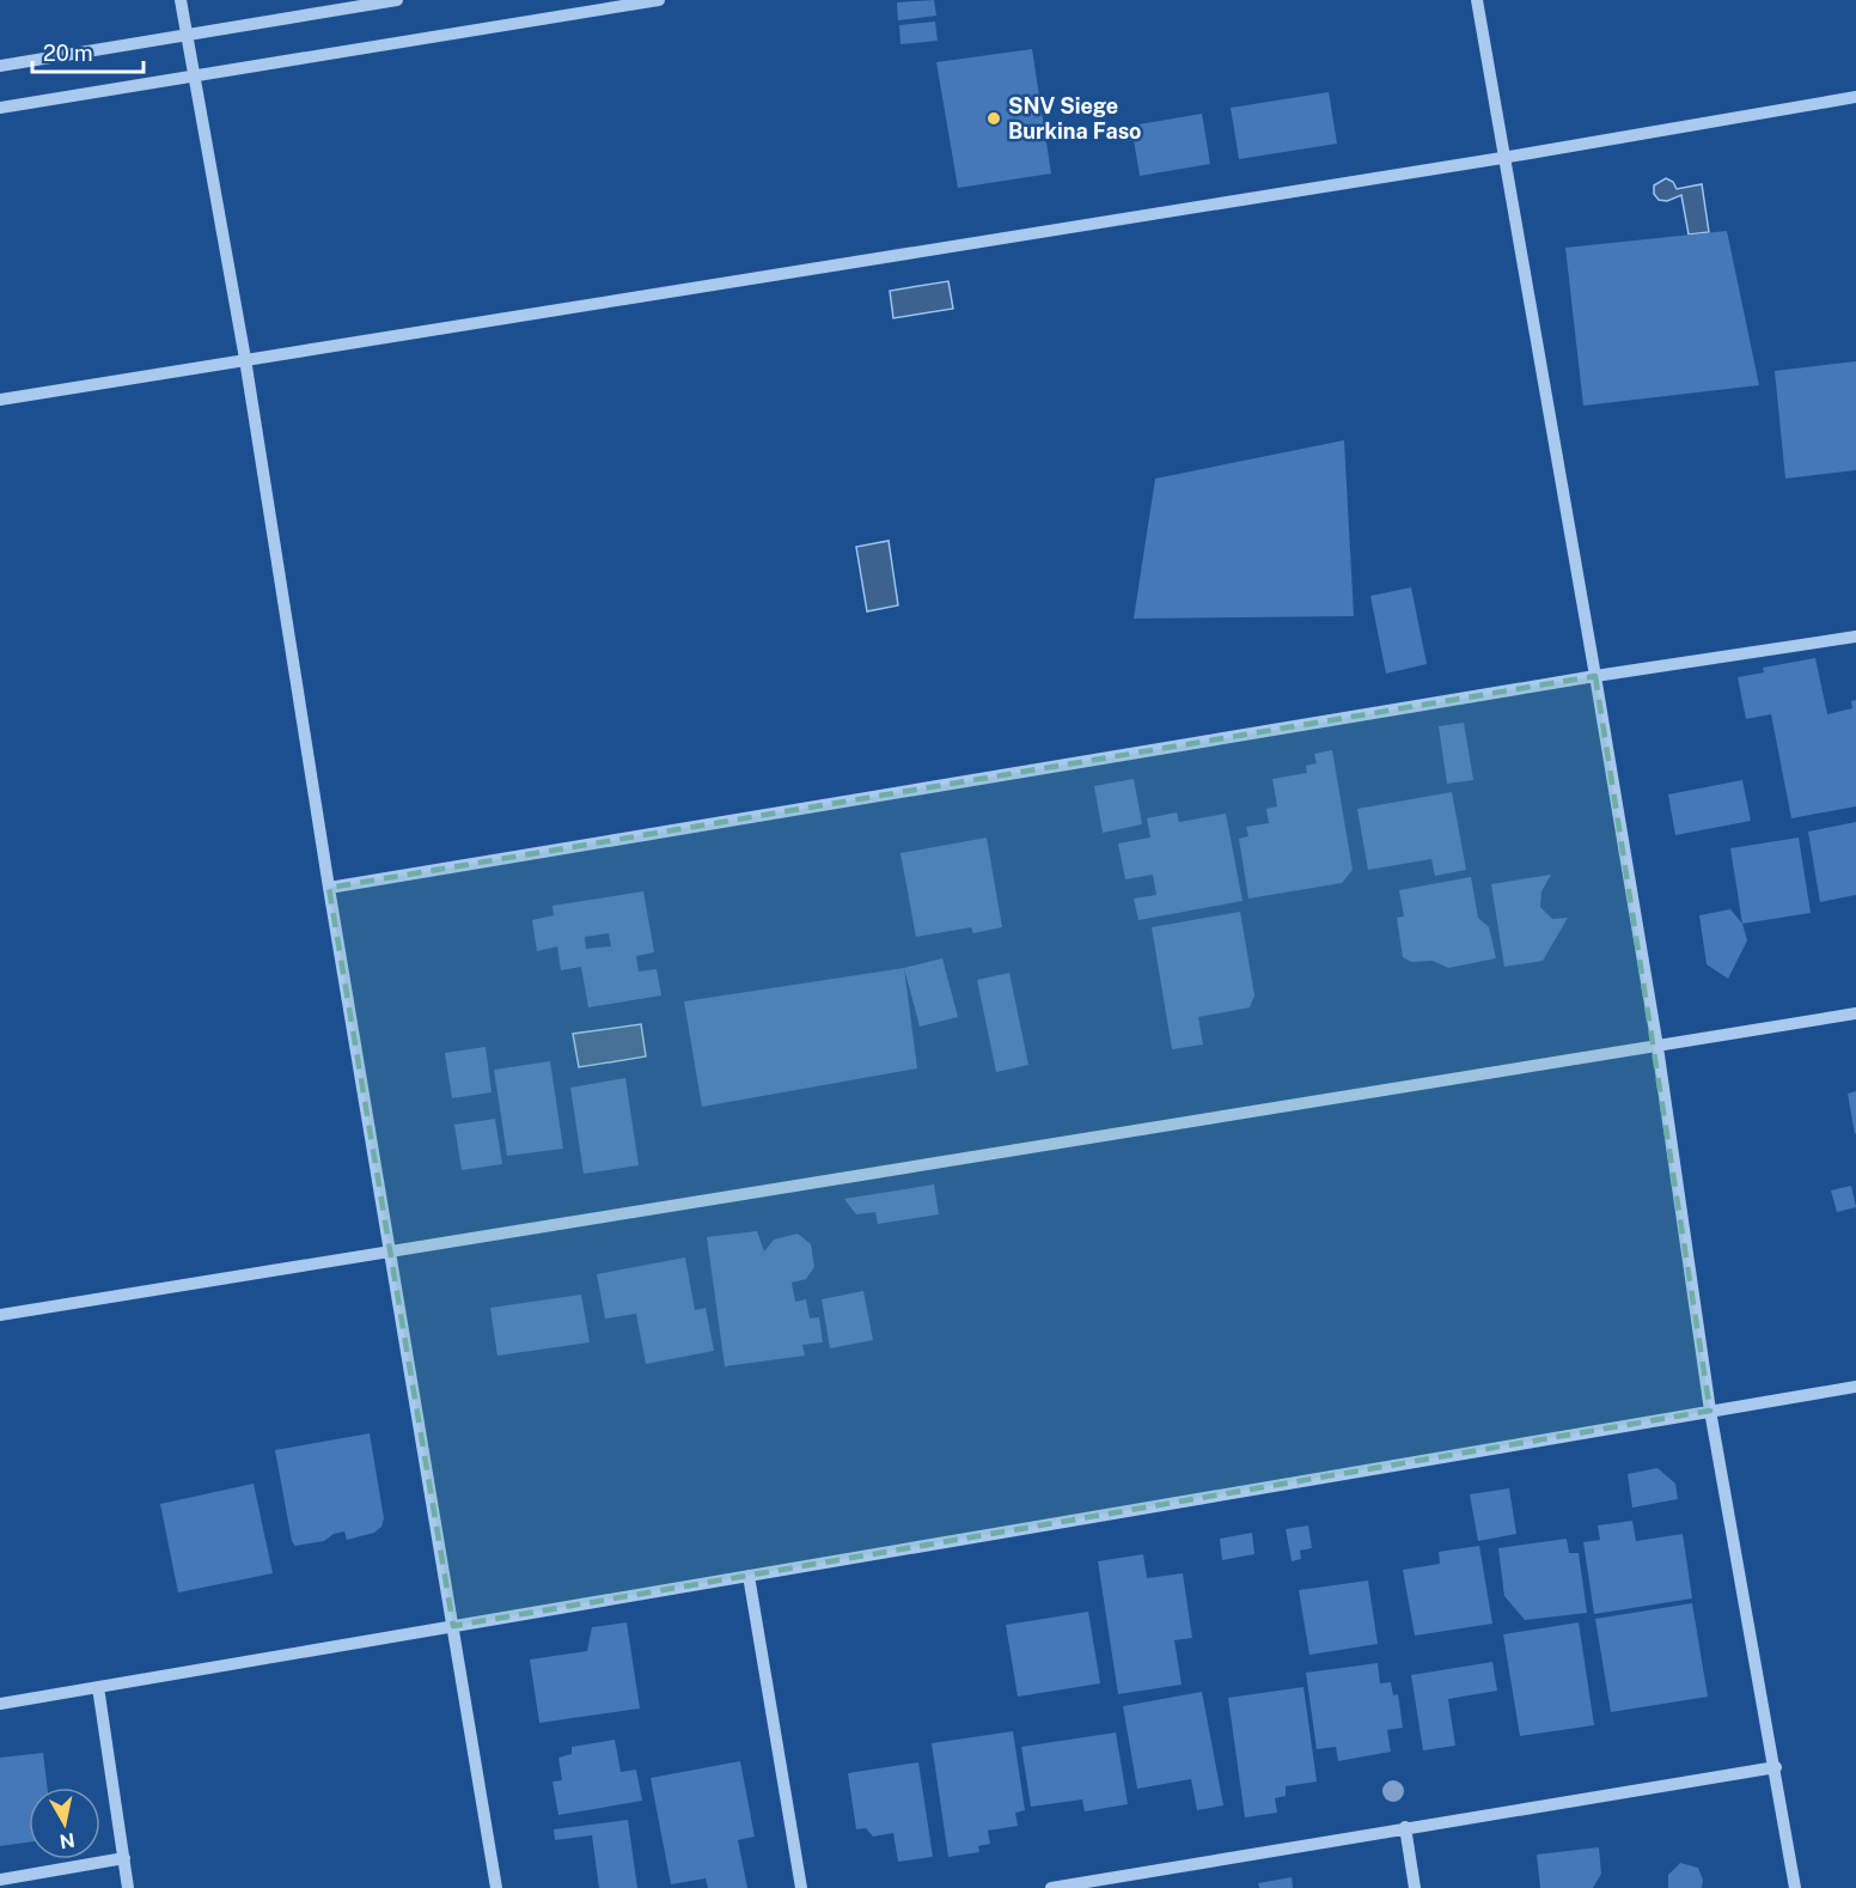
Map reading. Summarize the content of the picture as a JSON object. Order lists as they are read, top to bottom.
{
  "places": ["SNV Siege Burkina Faso"],
  "scale_bar": "20 m",
  "north": "bottom"
}
